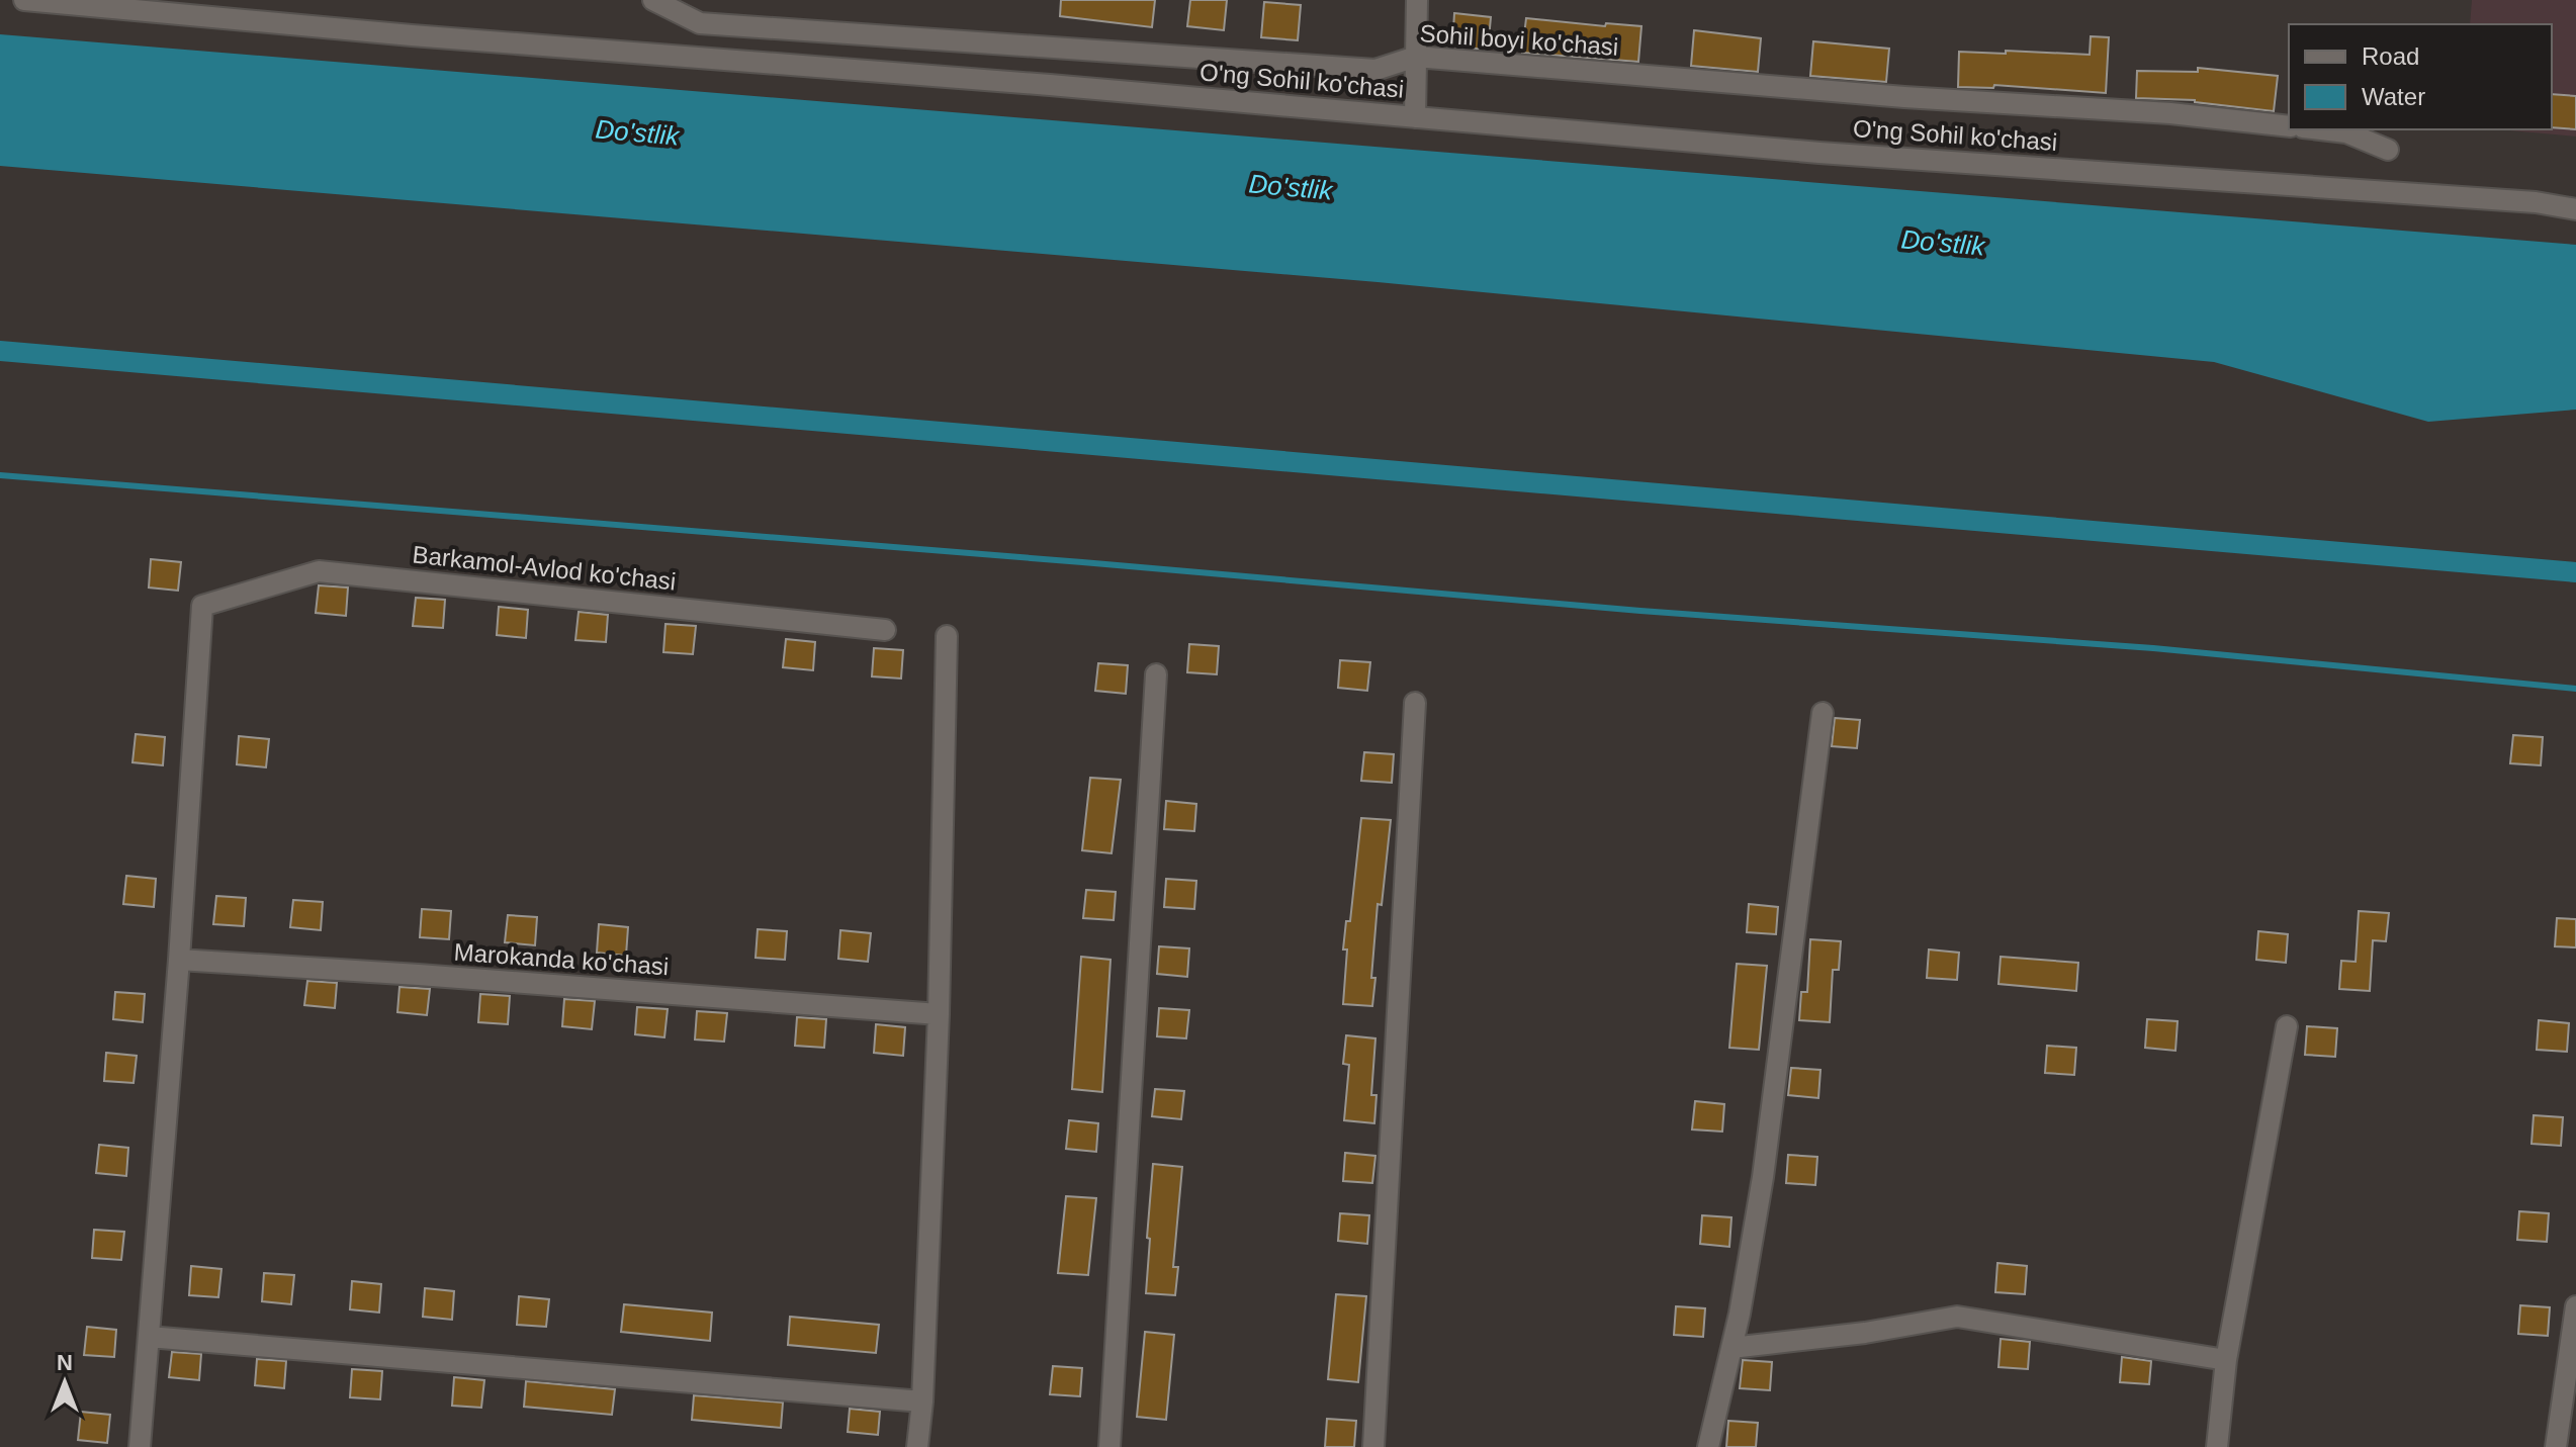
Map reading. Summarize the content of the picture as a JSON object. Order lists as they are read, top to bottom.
{
  "streets": {
    "street": [
      "Sohil boyi ko'chasi",
      "O'ng Sohil ko'chasi",
      "Barkamol-Avlod ko'chasi",
      "Marokanda ko'chasi"
    ]
  },
  "crossings": [
    ["Barkamol-Avlod ko'chasi", "Marokanda ko'chasi"]
  ],
  "water": ["Do'stlik"],
  "legend": ["Road", "Water"],
  "north": "top"
}
